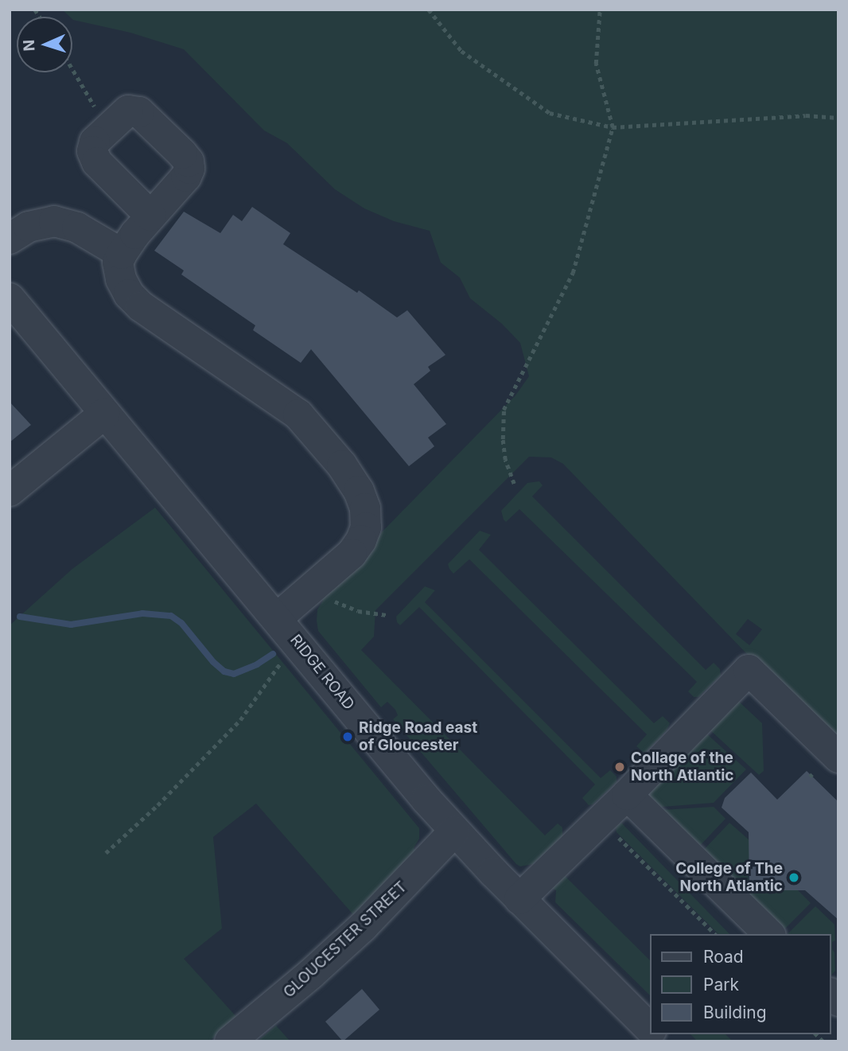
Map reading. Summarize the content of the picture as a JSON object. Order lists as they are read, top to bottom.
{
  "streets": {
    "street": ["RIDGE ROAD", "GLOUCESTER STREET"]
  },
  "crossings": [
    ["RIDGE ROAD", "GLOUCESTER STREET"]
  ],
  "places": ["Ridge Road east of Gloucester", "Collage of the North Atlantic", "College of The North Atlantic"],
  "legend": ["Road", "Park", "Building"],
  "north": "left"
}
